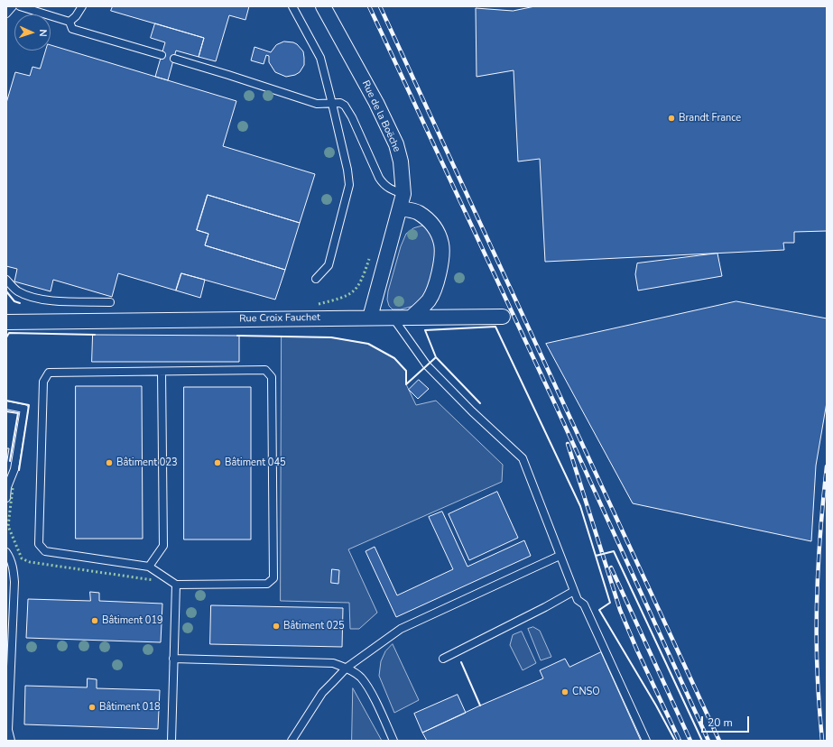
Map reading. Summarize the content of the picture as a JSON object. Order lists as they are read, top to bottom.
{
  "streets": {
    "street": ["Rue de la Boëche", "Rue Croix Fauchet"]
  },
  "crossings": [
    ["Rue de la Boëche", "Rue Croix Fauchet"]
  ],
  "places": [
    "Brandt France",
    "Bâtiment 023",
    "Bâtiment 045",
    "Bâtiment 019",
    "Bâtiment 025",
    "CNSO",
    "Bâtiment 018"
  ],
  "scale_bar": "20 m",
  "north": "right"
}
